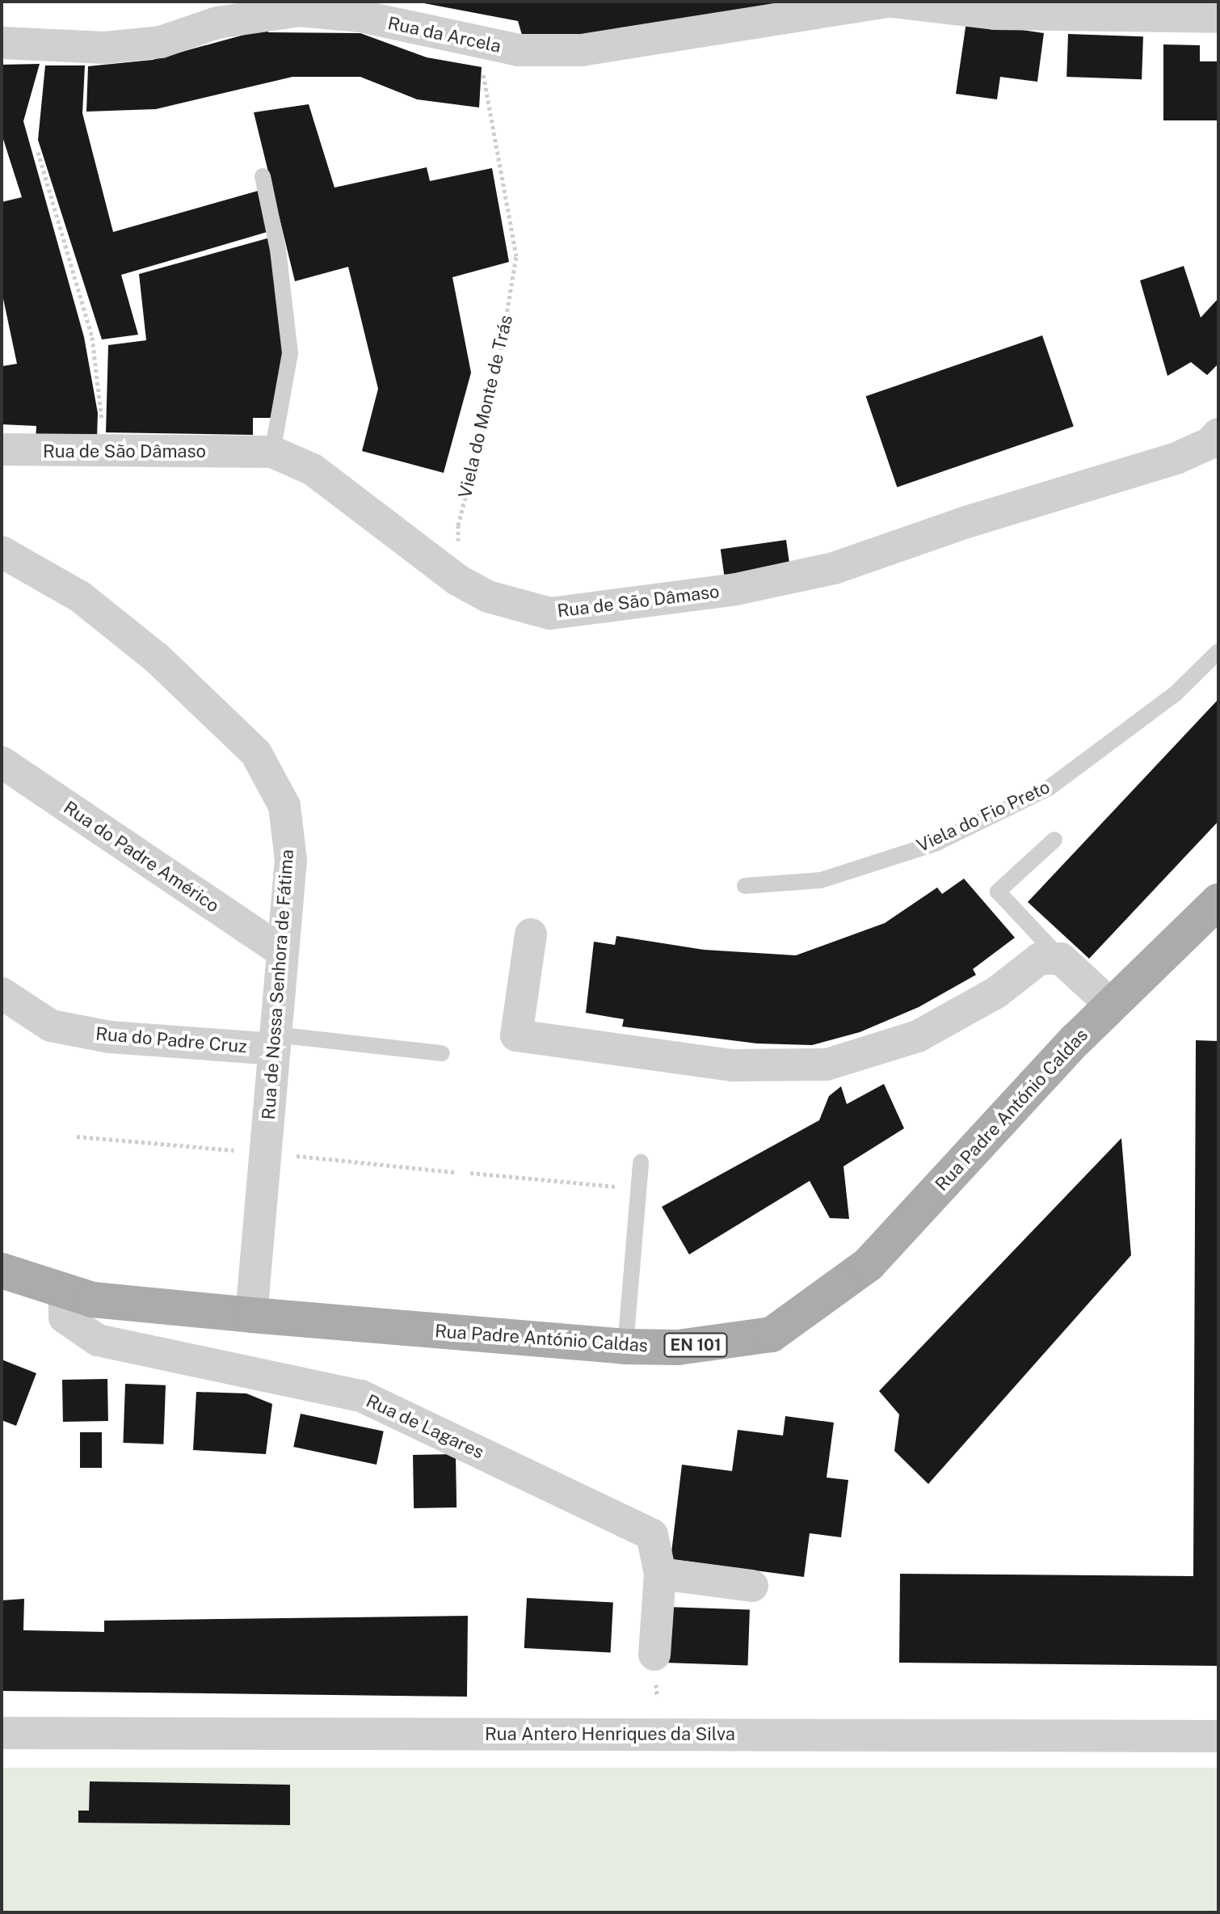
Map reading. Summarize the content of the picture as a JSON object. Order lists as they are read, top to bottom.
{
  "streets": {
    "main road": ["Rua Padre António Caldas", "EN 101"],
    "street": [
      "Rua da Arcela",
      "Rua de São Dâmaso",
      "Rua do Padre Américo",
      "Rua de Nossa Senhora de Fátima",
      "Rua do Padre Cruz",
      "Rua de Lagares",
      "Rua Antero Henriques da Silva"
    ],
    "lane": ["Viela do Fio Preto"],
    "path": ["Viela do Monte de Trás"]
  },
  "crossings": [
    ["Rua da Arcela", "Viela do Monte de Trás"],
    ["Viela do Monte de Trás", "Rua de São Dâmaso"],
    ["Rua do Padre Américo", "Rua de Nossa Senhora de Fátima"],
    ["Rua de Nossa Senhora de Fátima", "Rua do Padre Cruz"],
    ["Rua de Nossa Senhora de Fátima", "Rua Padre António Caldas"],
    ["Rua Padre António Caldas", "Rua de Lagares"]
  ]
}
